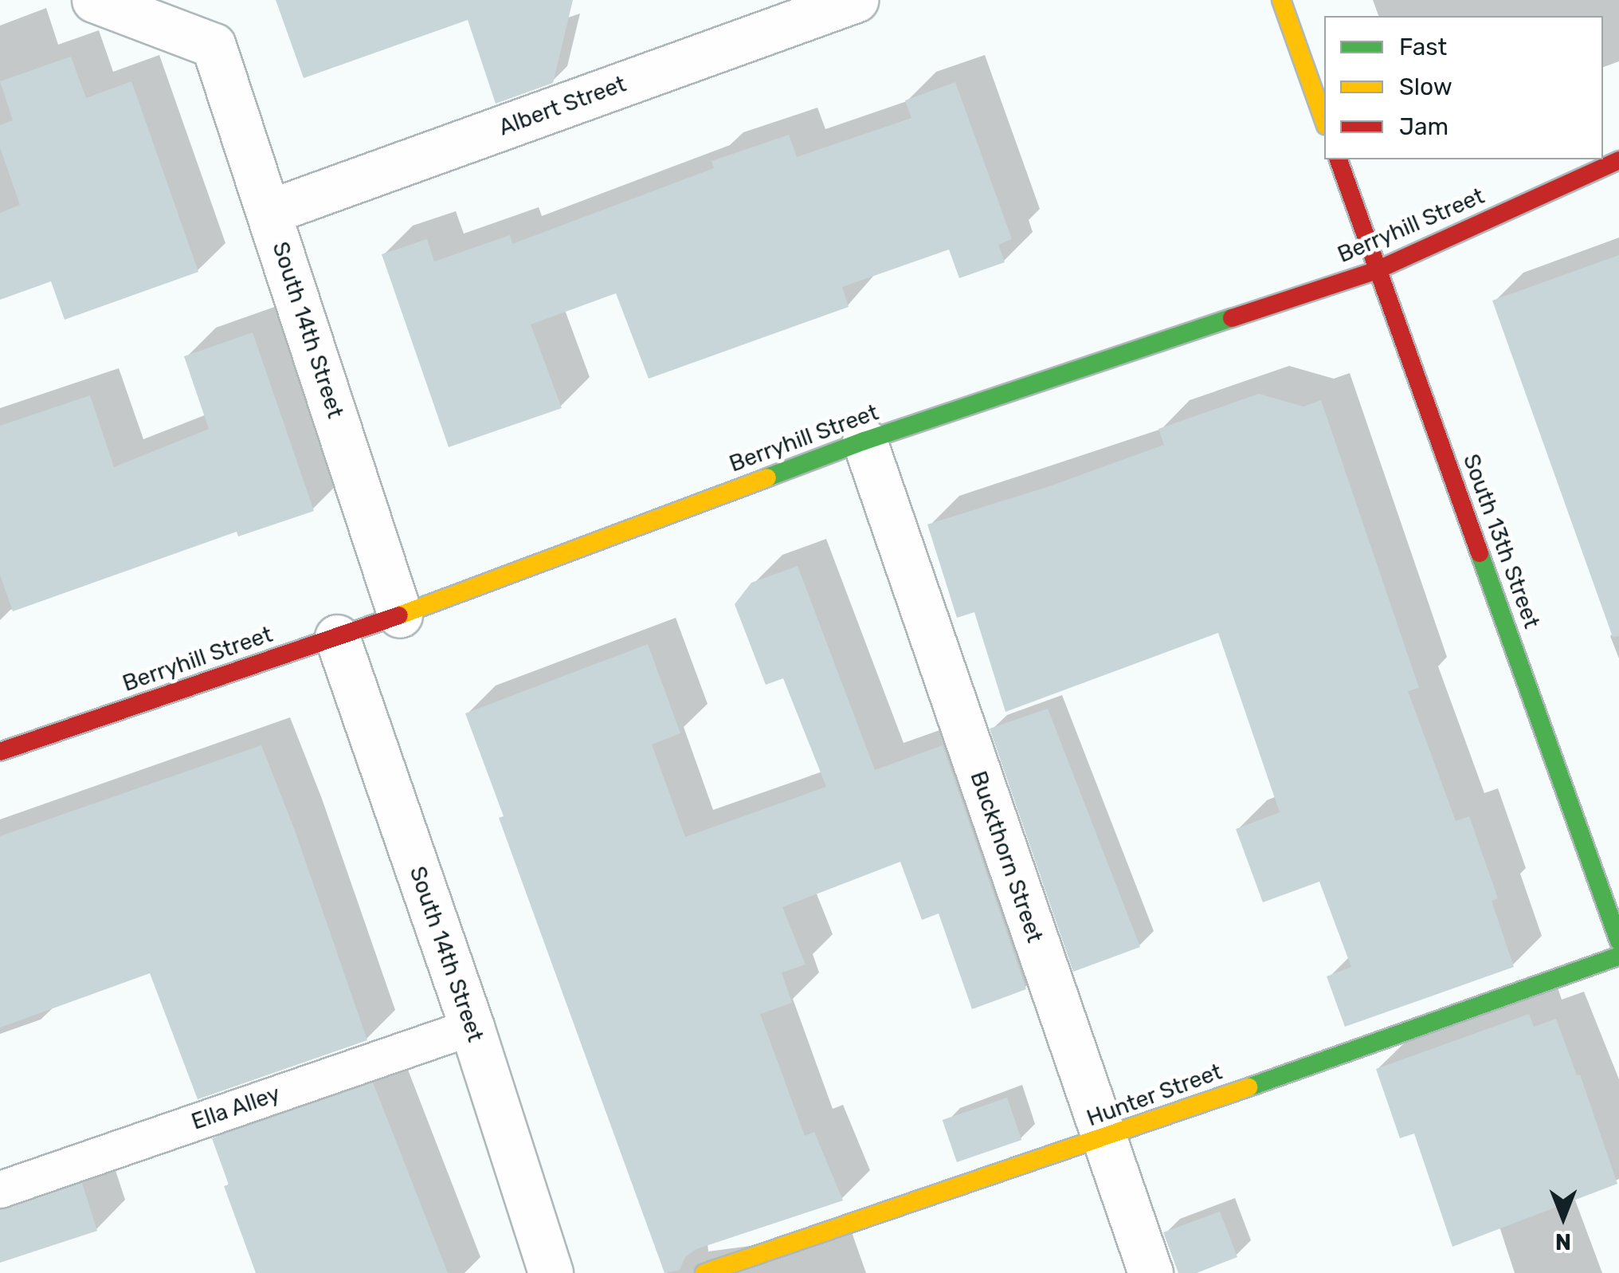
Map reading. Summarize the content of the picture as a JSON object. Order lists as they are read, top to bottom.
{
  "streets": {
    "street": [
      "Albert Street",
      "Berryhill Street",
      "South 14th Street",
      "South 13th Street",
      "Buckthorn Street",
      "Hunter Street"
    ],
    "lane": ["Ella Alley"]
  },
  "crossings": [
    ["Albert Street", "South 14th Street"],
    ["Berryhill Street", "South 14th Street"],
    ["Berryhill Street", "South 13th Street"],
    ["Berryhill Street", "Buckthorn Street"],
    ["South 14th Street", "Ella Alley"],
    ["Buckthorn Street", "Hunter Street"]
  ],
  "legend": ["Fast", "Slow", "Jam"],
  "north": "bottom"
}
